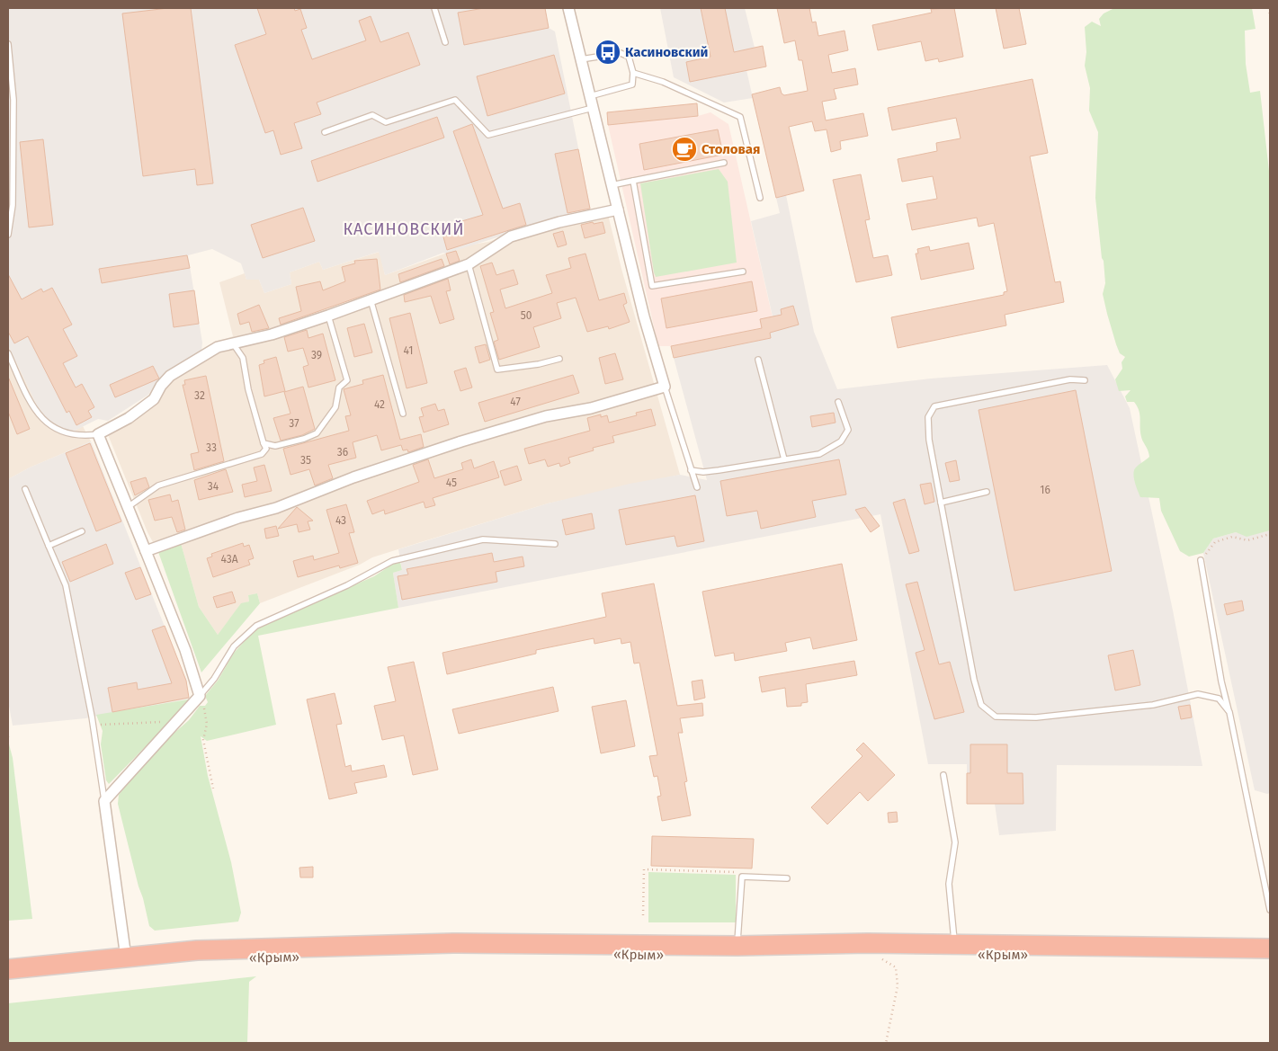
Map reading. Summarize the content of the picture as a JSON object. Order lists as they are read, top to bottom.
{
  "streets": {
    "highway": ["«Крым»"]
  },
  "districts": ["КАСИНОВСКИЙ"],
  "places": {
    "bus stop": ["Касиновский"],
    "cafe": ["Столовая"]
  },
  "house_numbers": [
    "50",
    "41",
    "39",
    "32",
    "47",
    "42",
    "37",
    "33",
    "36",
    "35",
    "45",
    "34",
    "16",
    "43",
    "43А"
  ]
}
